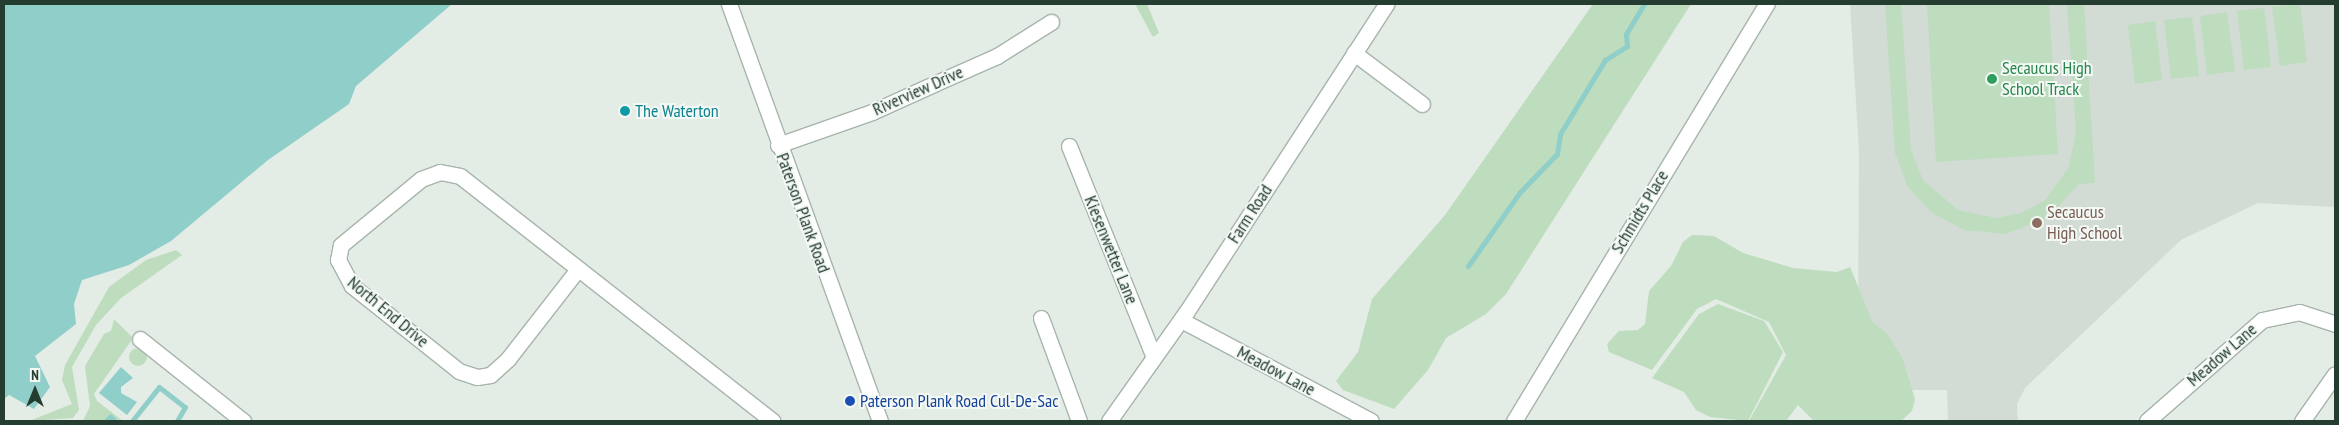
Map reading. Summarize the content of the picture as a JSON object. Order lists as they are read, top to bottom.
{
  "streets": {
    "street": [
      "Riverview Drive",
      "Schmidts Place",
      "Paterson Plank Road",
      "Farm Road",
      "Kiesenwetter Lane",
      "North End Drive",
      "Meadow Lane"
    ]
  },
  "crossings": [
    ["Riverview Drive", "Paterson Plank Road"],
    ["Farm Road", "Kiesenwetter Lane"],
    ["Farm Road", "Meadow Lane"]
  ],
  "places": [
    "Secaucus High School Track",
    "The Waterton",
    "Secaucus High School",
    "Paterson Plank Road Cul-De-Sac"
  ],
  "north": "top"
}
